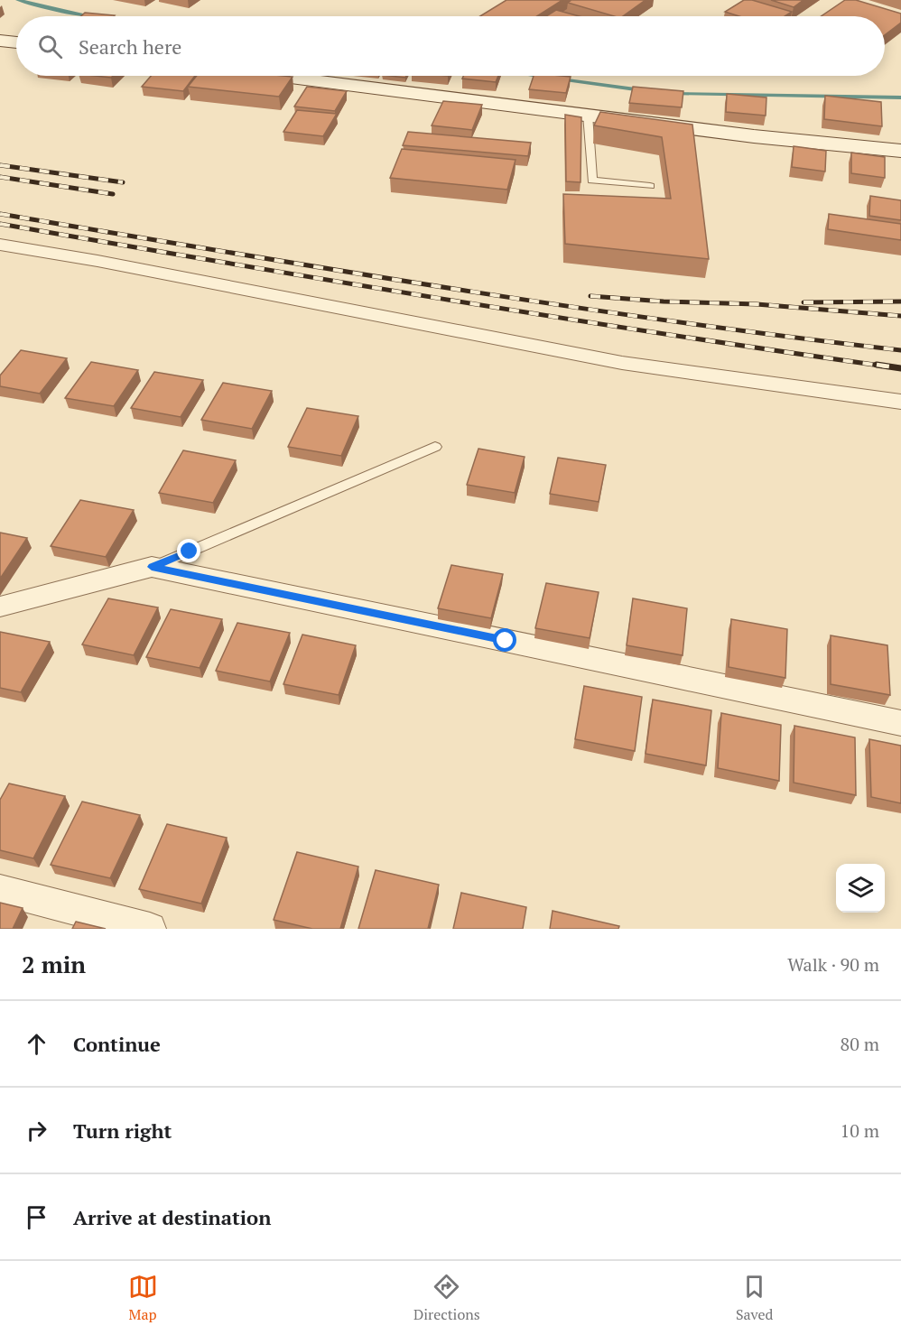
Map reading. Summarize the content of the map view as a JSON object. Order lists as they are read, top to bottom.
{
  "page": {
    "search": "Search here",
    "heading": ["2 min", "Walk · 90 m"],
    "list": [
      ["Continue", "80 m"],
      ["Turn right", "10 m"],
      "Arrive at destination"
    ],
    "nav": ["Map", "Directions", "Saved"]
  }
}
